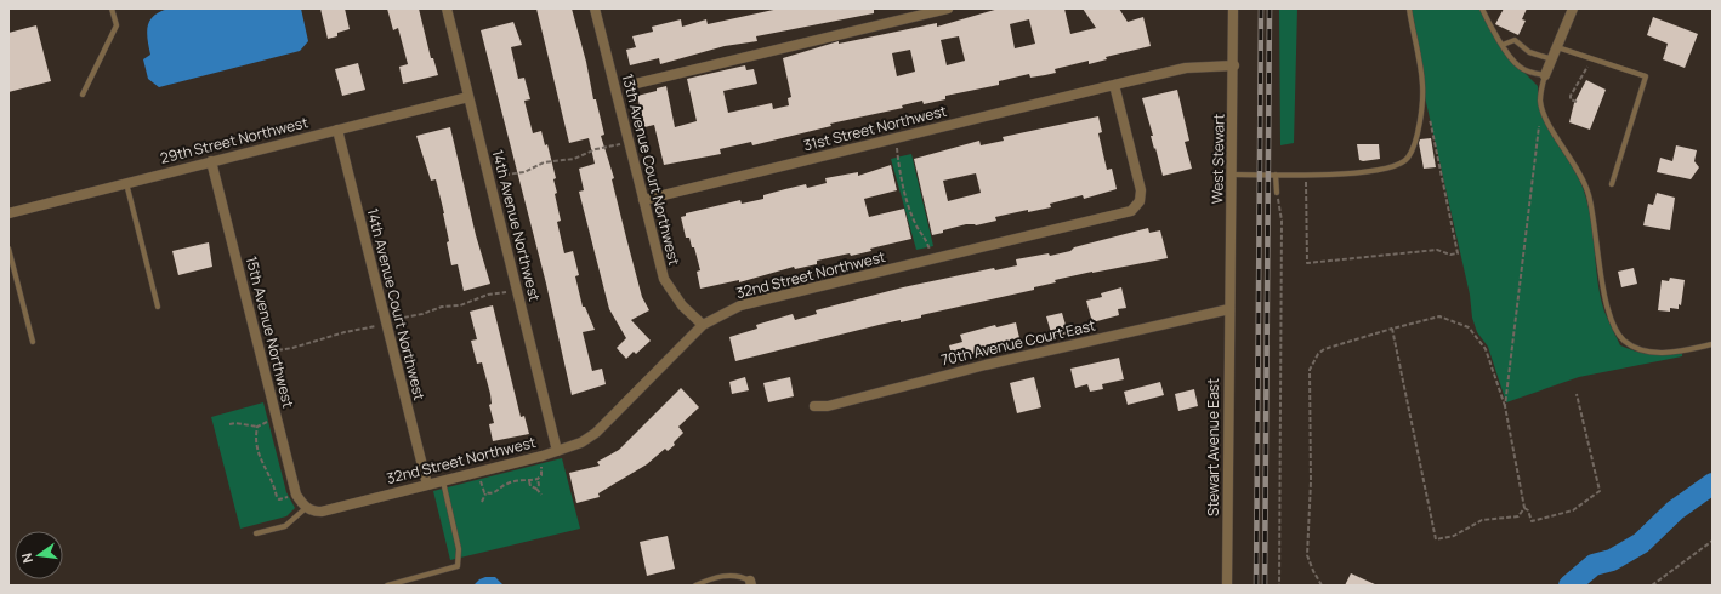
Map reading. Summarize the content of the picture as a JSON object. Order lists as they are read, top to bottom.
{
  "streets": {
    "street": [
      "31st Street Northwest",
      "29th Street Northwest",
      "West Stewart",
      "13th Avenue Court Northwest",
      "14th Avenue Northwest",
      "32nd Street Northwest",
      "14th Avenue Court Northwest",
      "15th Avenue Northwest",
      "70th Avenue Court East",
      "Stewart Avenue East"
    ]
  },
  "crossings": [
    ["31st Street Northwest", "13th Avenue Court Northwest"],
    ["31st Street Northwest", "32nd Street Northwest"],
    ["29th Street Northwest", "14th Avenue Northwest"],
    ["29th Street Northwest", "14th Avenue Court Northwest"],
    ["29th Street Northwest", "15th Avenue Northwest"],
    ["West Stewart", "70th Avenue Court East"],
    ["West Stewart", "Stewart Avenue East"],
    ["13th Avenue Court Northwest", "32nd Street Northwest"],
    ["14th Avenue Northwest", "32nd Street Northwest"],
    ["32nd Street Northwest", "14th Avenue Court Northwest"],
    ["32nd Street Northwest", "15th Avenue Northwest"],
    ["70th Avenue Court East", "Stewart Avenue East"]
  ],
  "north": "left"
}
